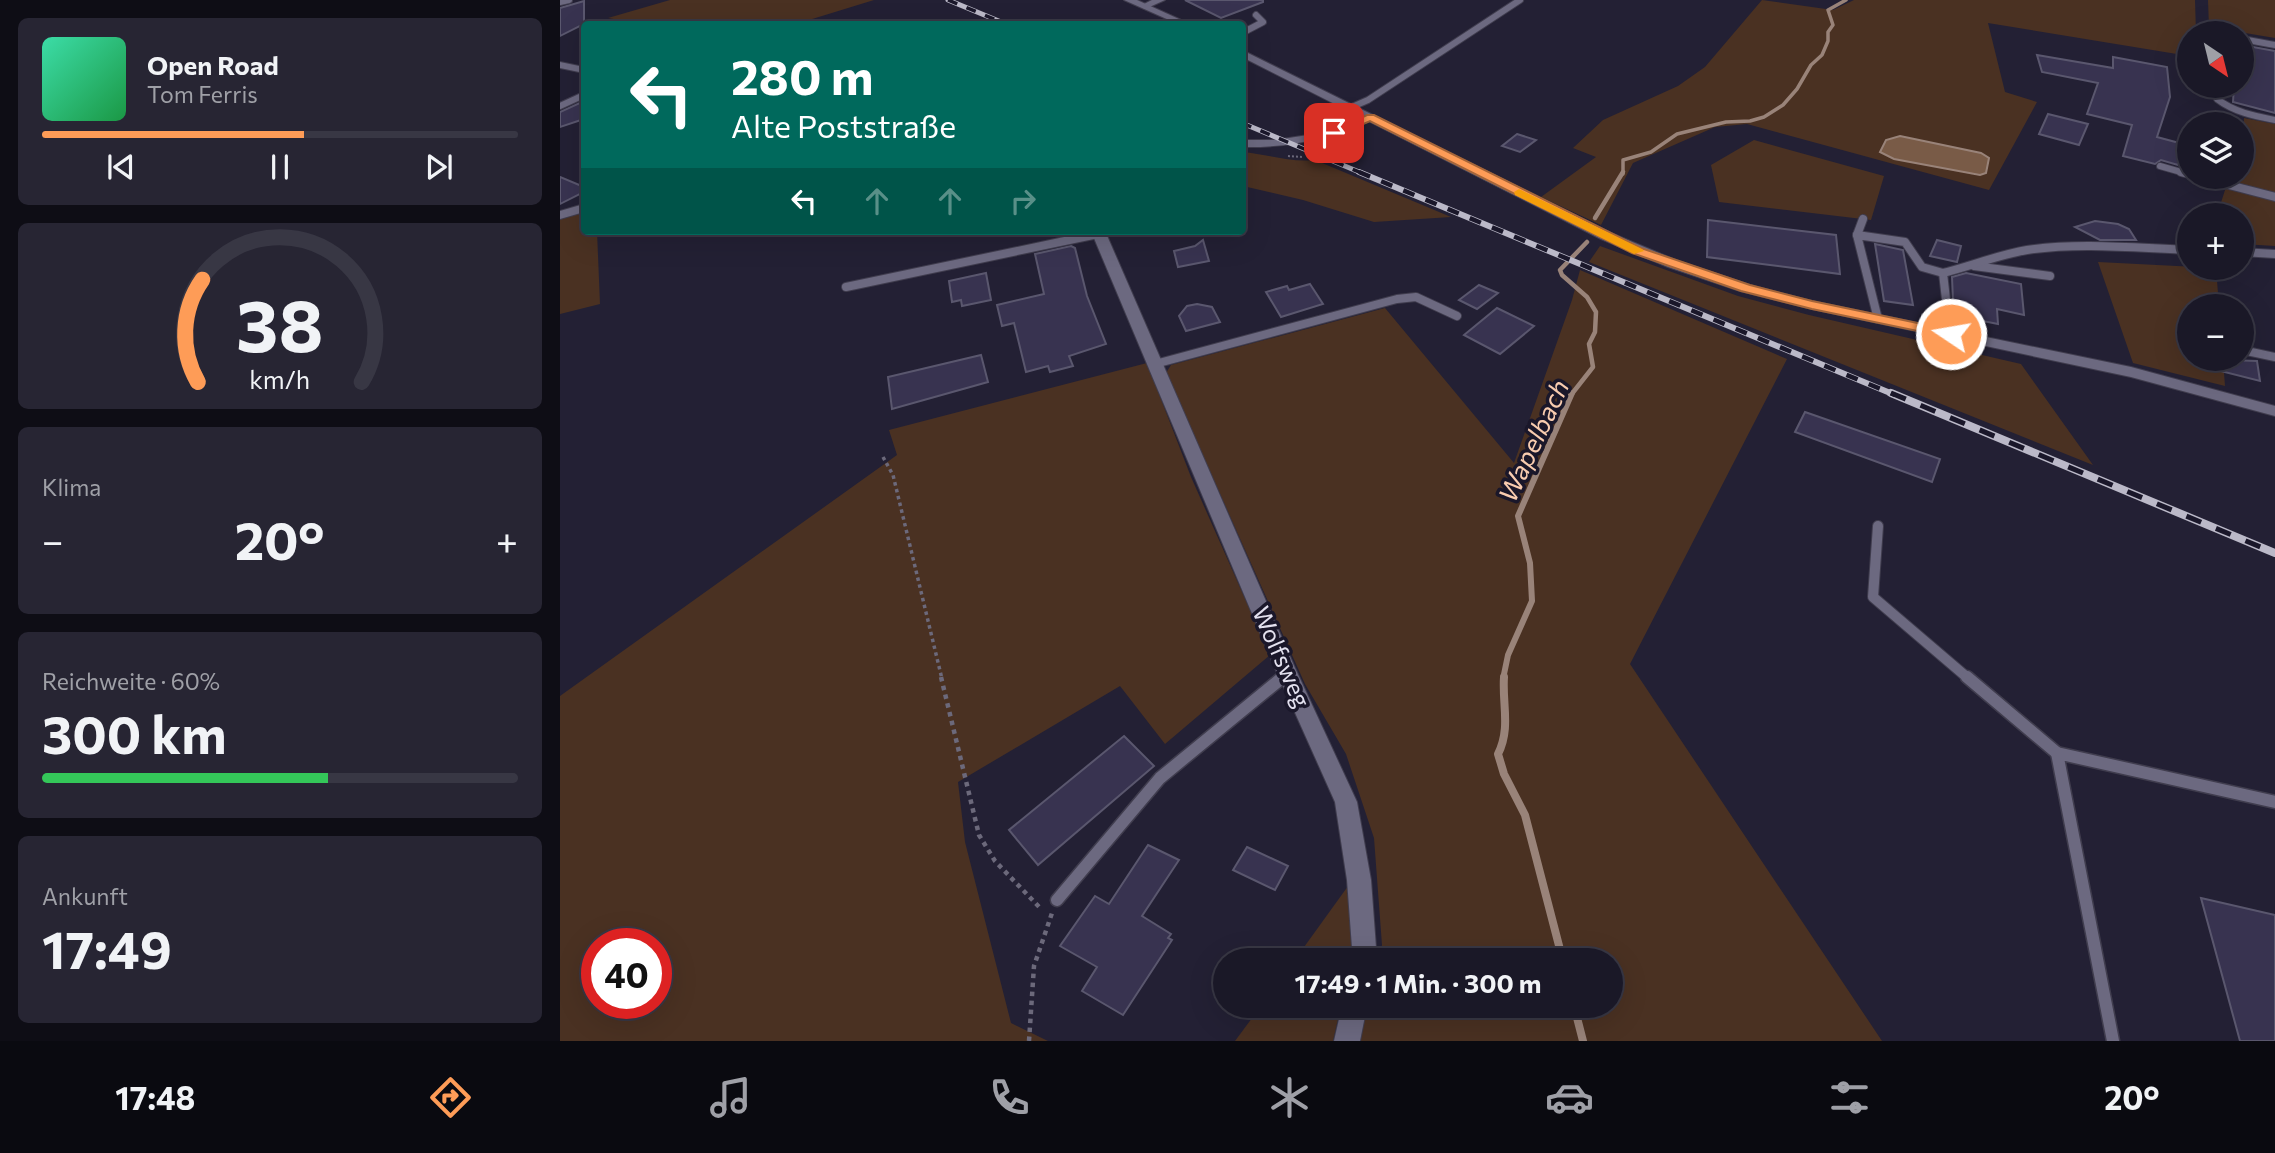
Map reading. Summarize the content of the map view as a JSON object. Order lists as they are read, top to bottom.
{
  "streets": {
    "street": ["Wolfsweg"]
  },
  "water": ["Wapelbach"],
  "north": "bottom right",
  "page": {
    "map_buttons": ["+", "−"],
    "turn": ["280 m", "Alte Poststraße"],
    "song": ["Open Road", "Tom Ferris"],
    "tile": [
      "Klima",
      ["Reichweite · 60%", "300 km"],
      ["Ankunft", "17:49"]
    ],
    "heat": ["−", "20°", "+"],
    "limit": "40",
    "trip": "17:49 · 1 Min. · 300 m",
    "tabs": ["17:48", "20°"],
    "gauge": ["38", "km/h"]
  }
}
